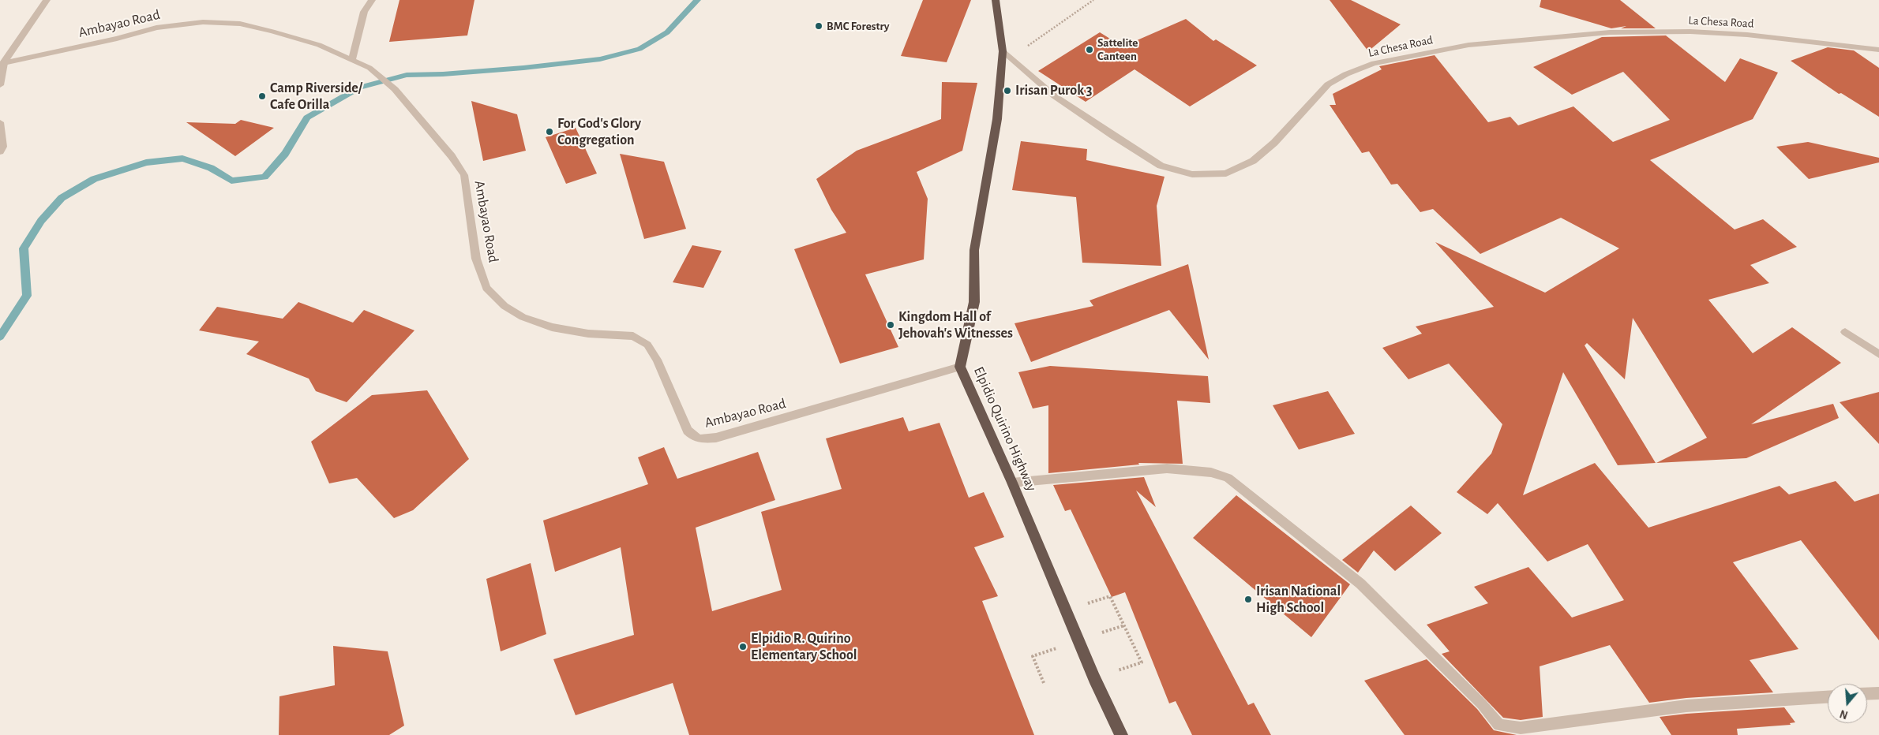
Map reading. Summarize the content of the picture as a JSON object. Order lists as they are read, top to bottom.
{
  "streets": {
    "highway": ["Elpidio Quirino Highway"],
    "street": ["La Chesa Road", "Ambayao Road"]
  },
  "crossings": [
    ["La Chesa Road", "Elpidio Quirino Highway"],
    ["Ambayao Road", "Elpidio Quirino Highway"]
  ],
  "places": [
    "BMC Forestry",
    "Sattelite Canteen",
    "Irisan Purok 3",
    "Camp Riverside/ Cafe Orilla",
    "For God's Glory Congregation",
    "Kingdom Hall of Jehovah's Witnesses",
    "Irisan National High School",
    "Elpidio R. Quirino Elementary School"
  ],
  "north": "bottom"
}
